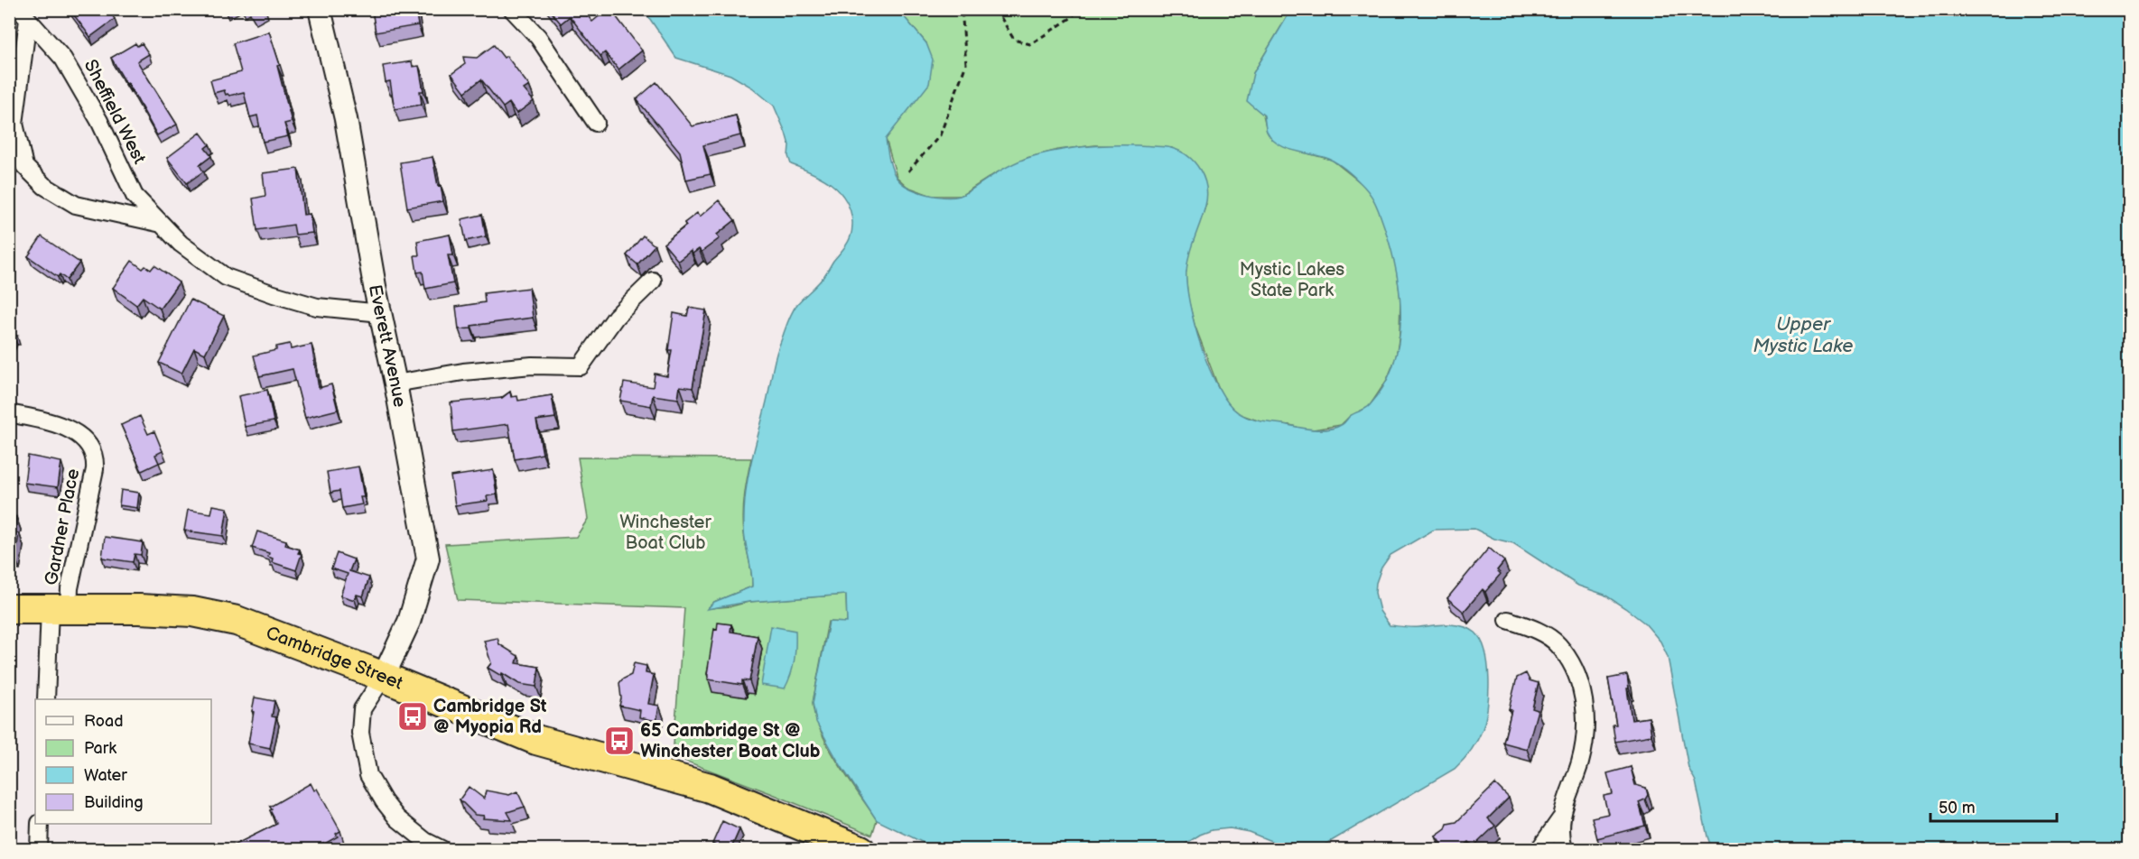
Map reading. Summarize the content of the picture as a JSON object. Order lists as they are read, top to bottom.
{
  "streets": {
    "highway": ["Cambridge Street"],
    "street": ["Sheffield West", "Everett Avenue", "Gardner Place"]
  },
  "crossings": [
    ["Sheffield West", "Everett Avenue"],
    ["Everett Avenue", "Cambridge Street"],
    ["Gardner Place", "Cambridge Street"]
  ],
  "water": ["Upper Mystic Lake"],
  "parks": ["Mystic Lakes State Park", "Winchester Boat Club"],
  "places": {
    "bus stop": ["Cambridge St @ Myopia Rd", "65 Cambridge St @ Winchester Boat Club"]
  },
  "legend": [
    "Road",
    "Park",
    "Water",
    "Building"
  ],
  "scale_bar": "50 m"
}
